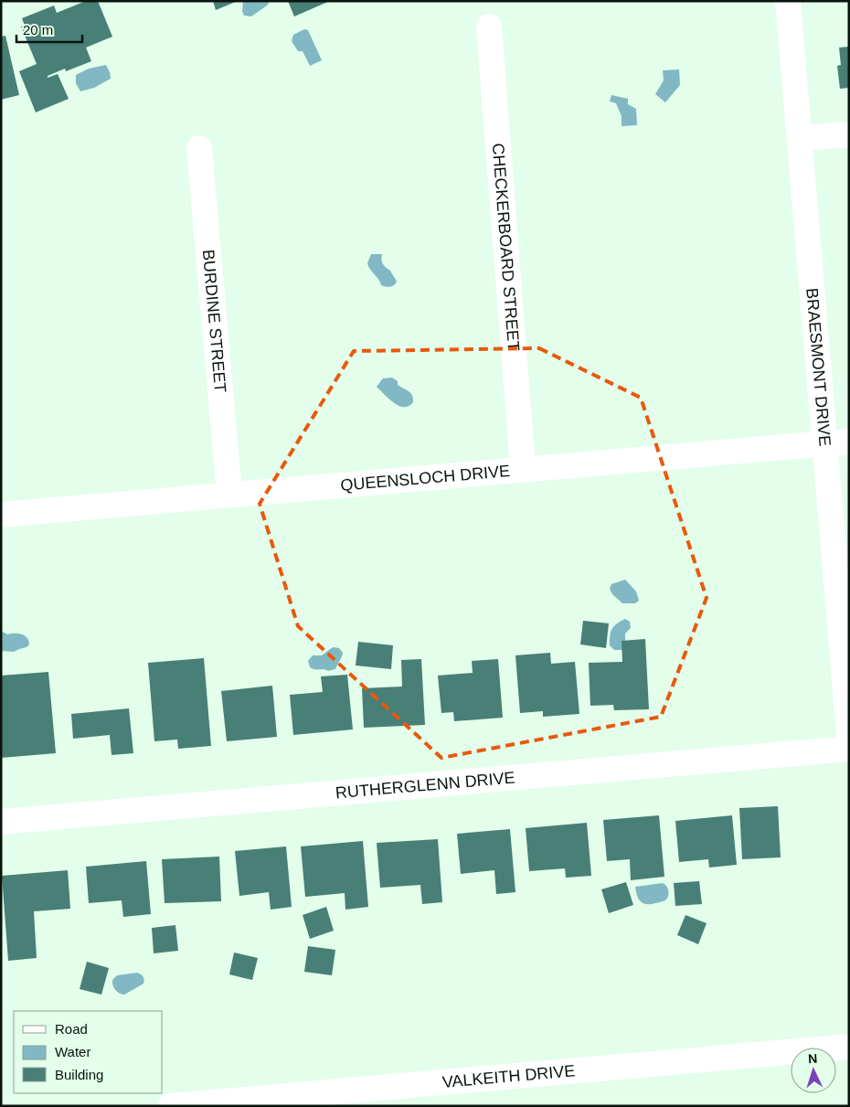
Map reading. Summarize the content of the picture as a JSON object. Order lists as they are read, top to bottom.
{
  "streets": {
    "street": [
      "CHECKERBOARD STREET",
      "BURDINE STREET",
      "BRAESMONT DRIVE",
      "QUEENSLOCH DRIVE",
      "RUTHERGLENN DRIVE",
      "VALKEITH DRIVE"
    ]
  },
  "crossings": [
    ["CHECKERBOARD STREET", "QUEENSLOCH DRIVE"],
    ["BURDINE STREET", "QUEENSLOCH DRIVE"],
    ["BRAESMONT DRIVE", "QUEENSLOCH DRIVE"]
  ],
  "legend": ["Road", "Water", "Building"],
  "scale_bar": "20 m",
  "north": "top"
}
